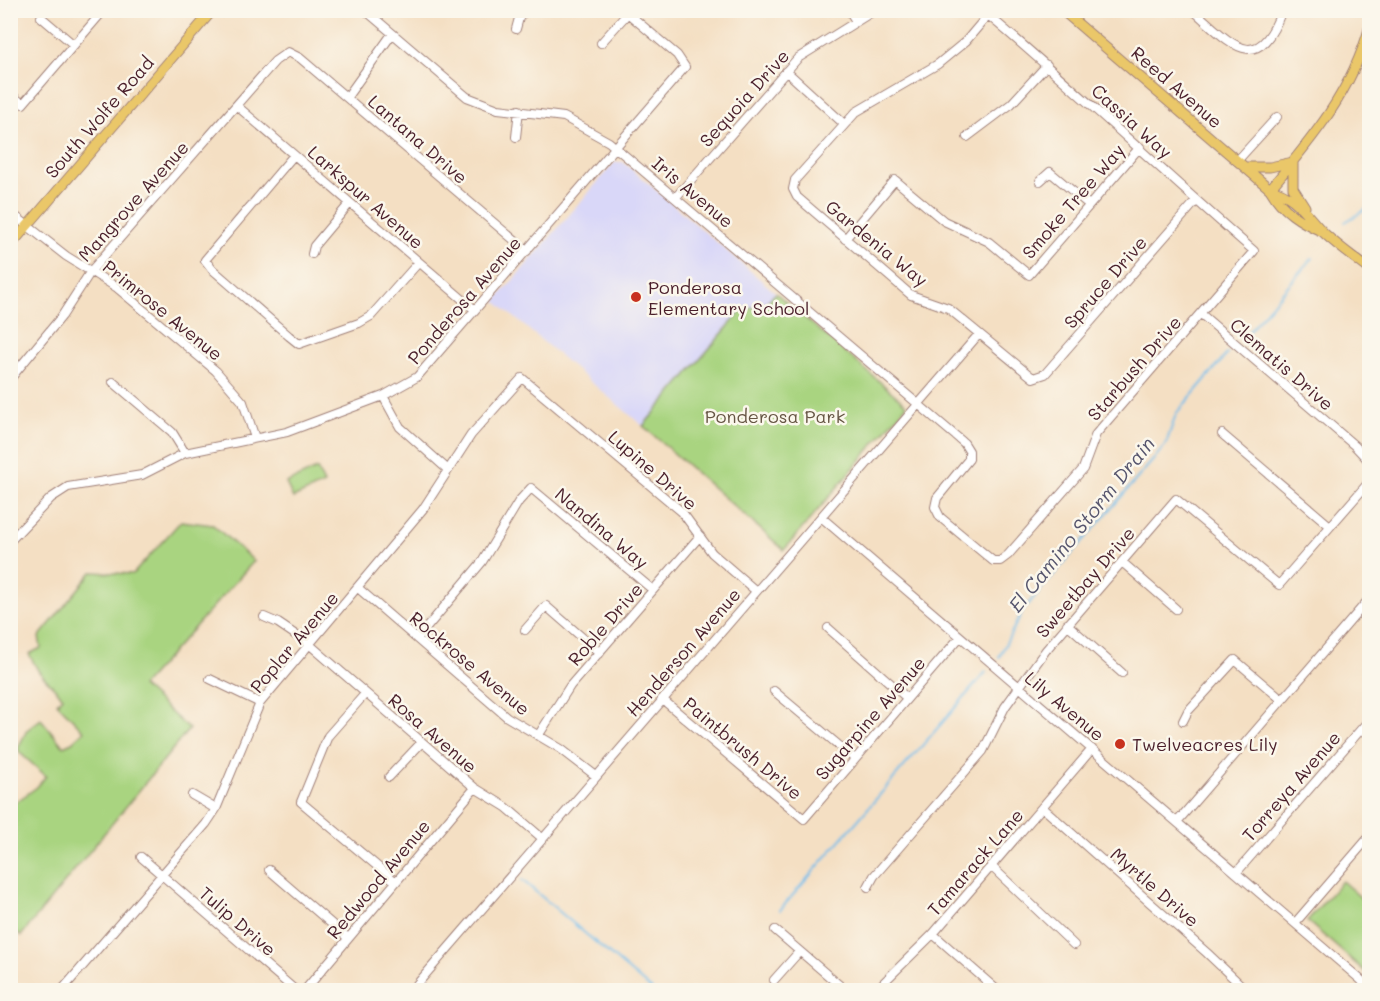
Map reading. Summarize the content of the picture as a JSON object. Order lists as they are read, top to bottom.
{
  "streets": {
    "main road": ["Reed Avenue", "South Wolfe Road"],
    "street": [
      "Sequoia Drive",
      "Cassia Way",
      "Lantana Drive",
      "Iris Avenue",
      "Larkspur Avenue",
      "Mangrove Avenue",
      "Smoke Tree Way",
      "Gardenia Way",
      "Spruce Drive",
      "Ponderosa Avenue",
      "Primrose Avenue",
      "Clematis Drive",
      "Starbush Drive",
      "Lupine Drive",
      "Nandina Way",
      "Sweetbay Drive",
      "Roble Drive",
      "Poplar Avenue",
      "Henderson Avenue",
      "Rockrose Avenue",
      "Lily Avenue",
      "Sugarpine Avenue",
      "Rosa Avenue",
      "Paintbrush Drive",
      "Torreya Avenue",
      "Tamarack Lane",
      "Redwood Avenue",
      "Myrtle Drive",
      "Tulip Drive"
    ]
  },
  "crossings": [
    ["Sequoia Drive", "Iris Avenue"],
    ["South Wolfe Road", "Primrose Avenue"],
    ["Cassia Way", "Smoke Tree Way"],
    ["Cassia Way", "Gardenia Way"],
    ["Cassia Way", "Spruce Drive"],
    ["Cassia Way", "Starbush Drive"],
    ["Lantana Drive", "Mangrove Avenue"],
    ["Lantana Drive", "Ponderosa Avenue"],
    ["Iris Avenue", "Ponderosa Avenue"],
    ["Iris Avenue", "Starbush Drive"],
    ["Iris Avenue", "Henderson Avenue"],
    ["Larkspur Avenue", "Mangrove Avenue"],
    ["Larkspur Avenue", "Ponderosa Avenue"],
    ["Mangrove Avenue", "Primrose Avenue"],
    ["Smoke Tree Way", "Gardenia Way"],
    ["Gardenia Way", "Spruce Drive"],
    ["Gardenia Way", "Henderson Avenue"],
    ["Ponderosa Avenue", "Primrose Avenue"],
    ["Clematis Drive", "Starbush Drive"],
    ["Lupine Drive", "Roble Drive"],
    ["Lupine Drive", "Poplar Avenue"],
    ["Lupine Drive", "Henderson Avenue"],
    ["Nandina Way", "Roble Drive"],
    ["Nandina Way", "Rockrose Avenue"],
    ["Sweetbay Drive", "Lily Avenue"],
    ["Roble Drive", "Rockrose Avenue"],
    ["Poplar Avenue", "Rockrose Avenue"],
    ["Poplar Avenue", "Rosa Avenue"],
    ["Poplar Avenue", "Tulip Drive"],
    ["Henderson Avenue", "Rockrose Avenue"],
    ["Henderson Avenue", "Lily Avenue"],
    ["Henderson Avenue", "Rosa Avenue"],
    ["Henderson Avenue", "Paintbrush Drive"],
    ["Lily Avenue", "Sugarpine Avenue"],
    ["Lily Avenue", "Torreya Avenue"],
    ["Lily Avenue", "Tamarack Lane"],
    ["Sugarpine Avenue", "Paintbrush Drive"],
    ["Rosa Avenue", "Redwood Avenue"],
    ["Tamarack Lane", "Myrtle Drive"]
  ],
  "water": ["El Camino Storm Drain"],
  "parks": ["Ponderosa Park"],
  "places": ["Ponderosa Elementary School", "Twelveacres Lily"]
}
